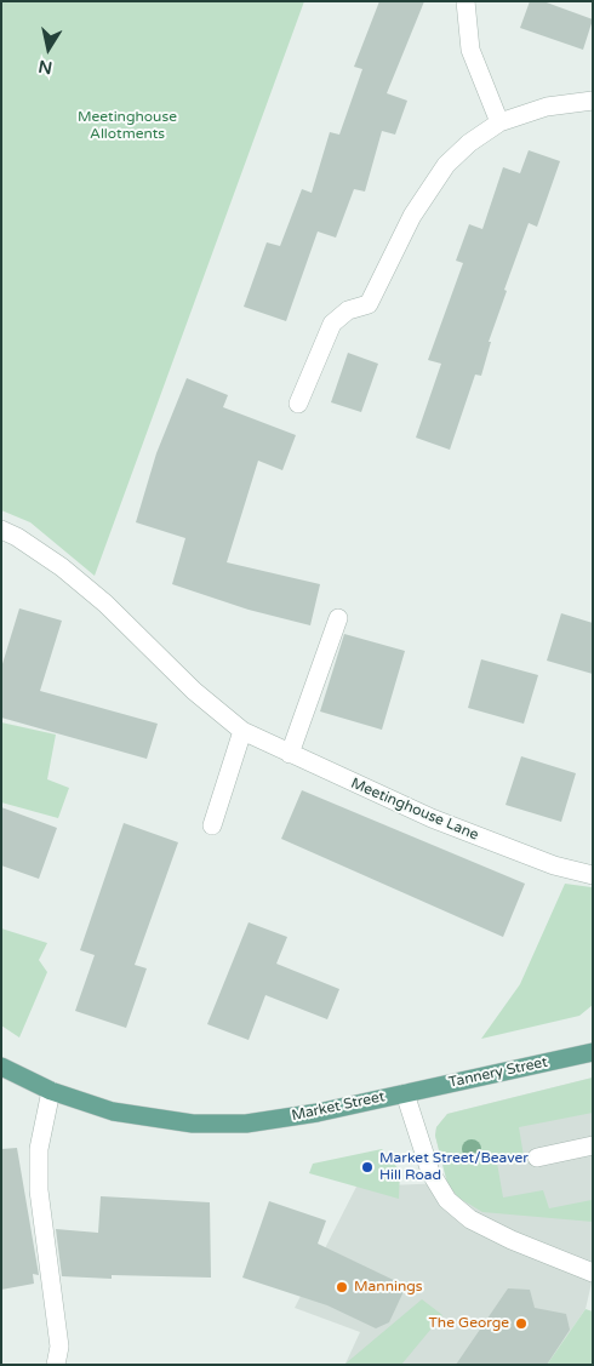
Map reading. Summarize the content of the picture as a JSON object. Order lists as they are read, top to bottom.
{
  "streets": {
    "main road": ["Tannery Street", "Market Street"],
    "street": ["Meetinghouse Lane"]
  },
  "crossings": [
    ["Tannery Street", "Market Street"]
  ],
  "parks": ["Meetinghouse Allotments"],
  "places": ["Market Street/Beaver Hill Road", "Mannings", "The George"],
  "north": "bottom"
}
